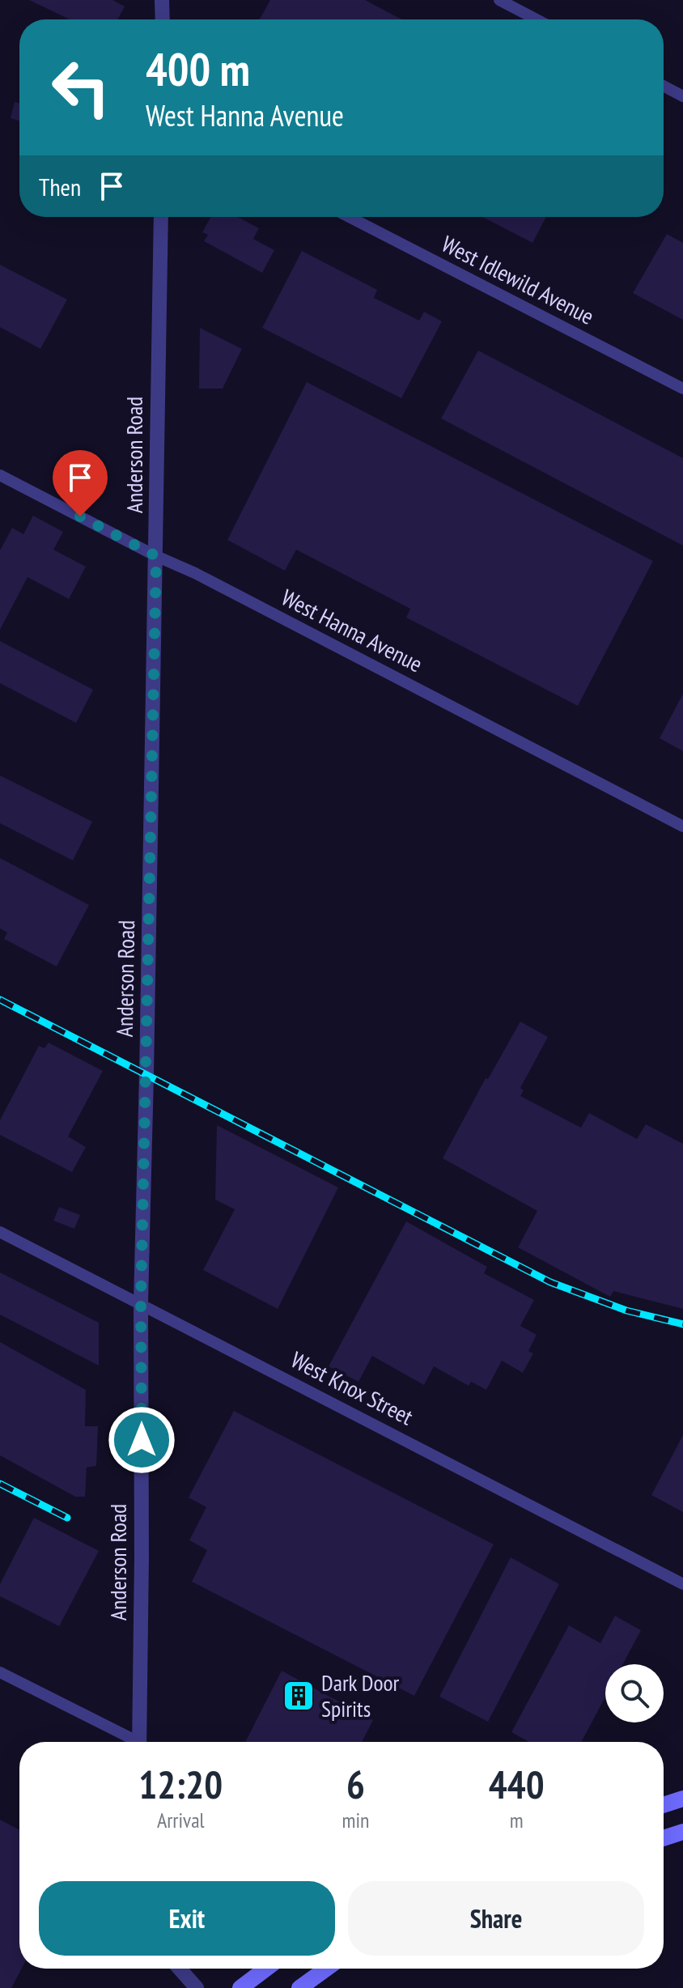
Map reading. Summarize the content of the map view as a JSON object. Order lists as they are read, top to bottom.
{
  "streets": {
    "street": [
      "West Idlewild Avenue",
      "Anderson Road",
      "West Hanna Avenue",
      "West Knox Street"
    ]
  },
  "crossings": [
    ["Anderson Road", "West Hanna Avenue"],
    ["Anderson Road", "West Knox Street"]
  ],
  "places": {
    "building": ["Dark Door Spirits"]
  },
  "page": {
    "turn": ["400 m", "West Hanna Avenue"],
    "then": "Then",
    "eta": [
      "12:20",
      "Arrival",
      "6",
      "min",
      "440",
      "m"
    ],
    "buttons": ["Exit", "Share"]
  }
}
